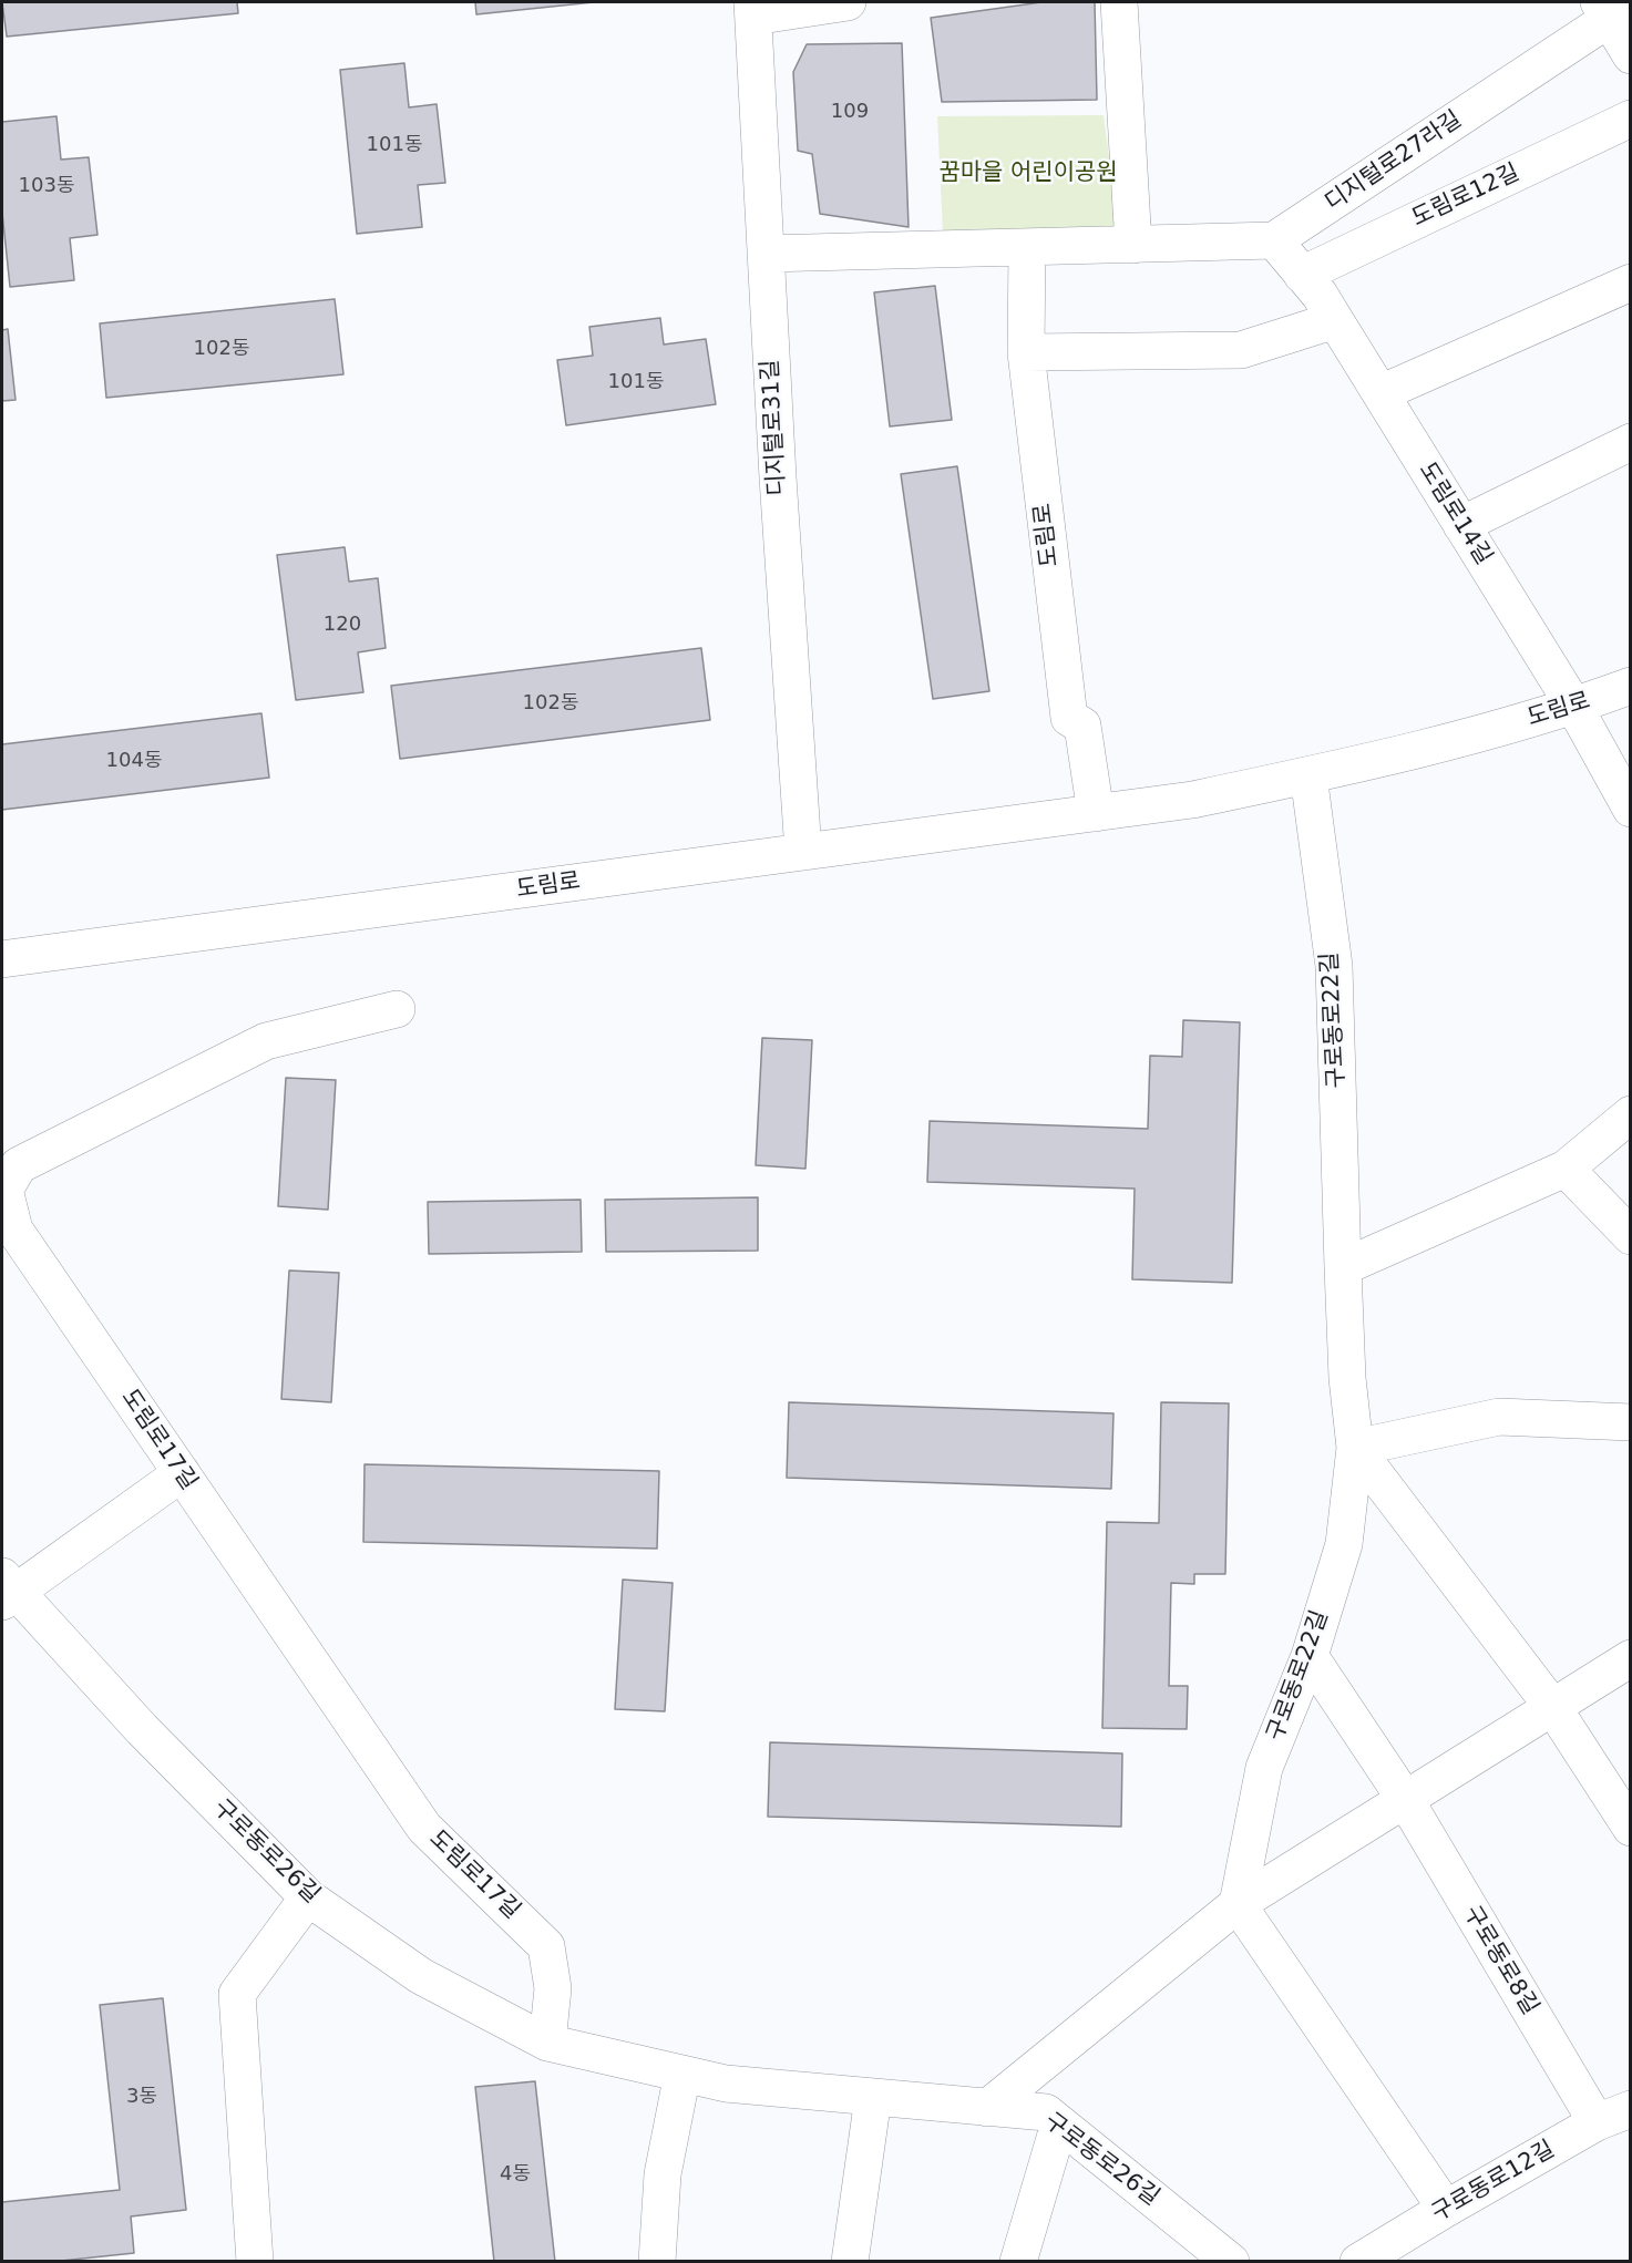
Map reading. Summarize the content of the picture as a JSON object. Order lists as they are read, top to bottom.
{
  "streets": {
    "street": [
      "디지털로27라길",
      "도림로12길",
      "디지털로31길",
      "도림로14길",
      "도림로",
      "구로동로22길",
      "도림로17길",
      "구로동로26길",
      "구로동로8길",
      "구로동로12길"
    ]
  },
  "crossings": [
    ["디지털로27라길", "도림로14길"],
    ["도림로12길", "도림로14길"],
    ["디지털로31길", "도림로"],
    ["도림로14길", "도림로"],
    ["도림로", "구로동로22길"],
    ["구로동로22길", "구로동로8길"],
    ["도림로17길", "구로동로26길"],
    ["구로동로8길", "구로동로12길"]
  ],
  "parks": ["꿈마을 어린이공원"],
  "house_numbers": [
    "109",
    "101동",
    "103동",
    "102동",
    "101동",
    "120",
    "102동",
    "104동",
    "3동",
    "4동"
  ]
}
